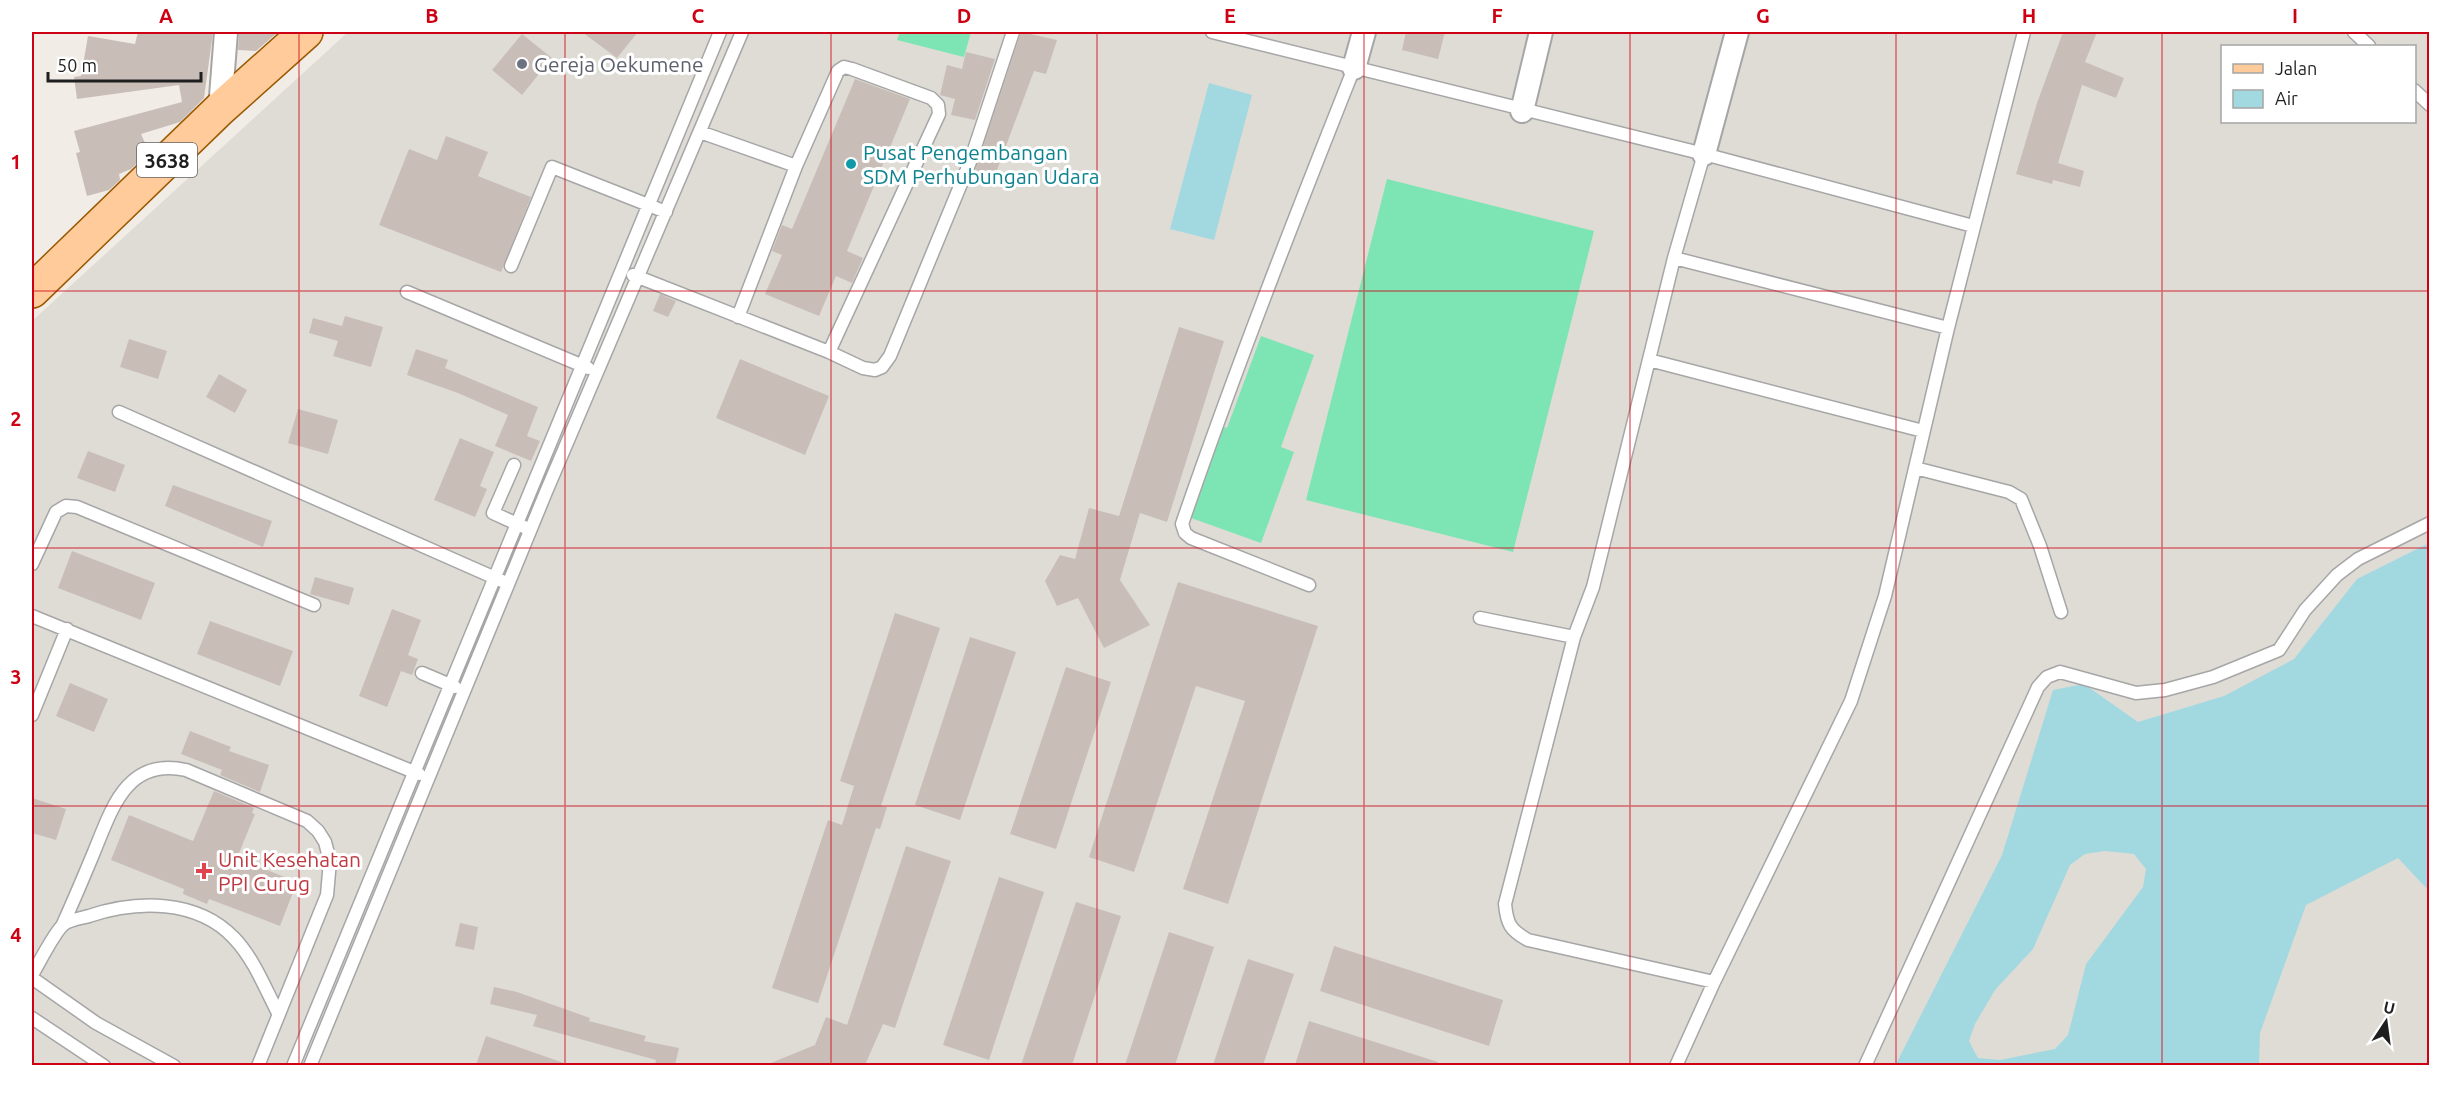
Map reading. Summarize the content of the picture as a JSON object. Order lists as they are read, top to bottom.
{
  "streets": {
    "main road": ["3638"]
  },
  "places": {
    "other": ["Gereja Oekumene", "Pusat Pengembangan SDM Perhubungan Udara"],
    "health": ["Unit Kesehatan PPI Curug"]
  },
  "legend": ["Jalan", "Air"],
  "scale_bar": "50 m",
  "north": "top",
  "grid": {
    "columns": [
      "A",
      "B",
      "C",
      "D",
      "E",
      "F",
      "G",
      "H",
      "I"
    ],
    "rows": [
      "1",
      "2",
      "3",
      "4"
    ]
  }
}
